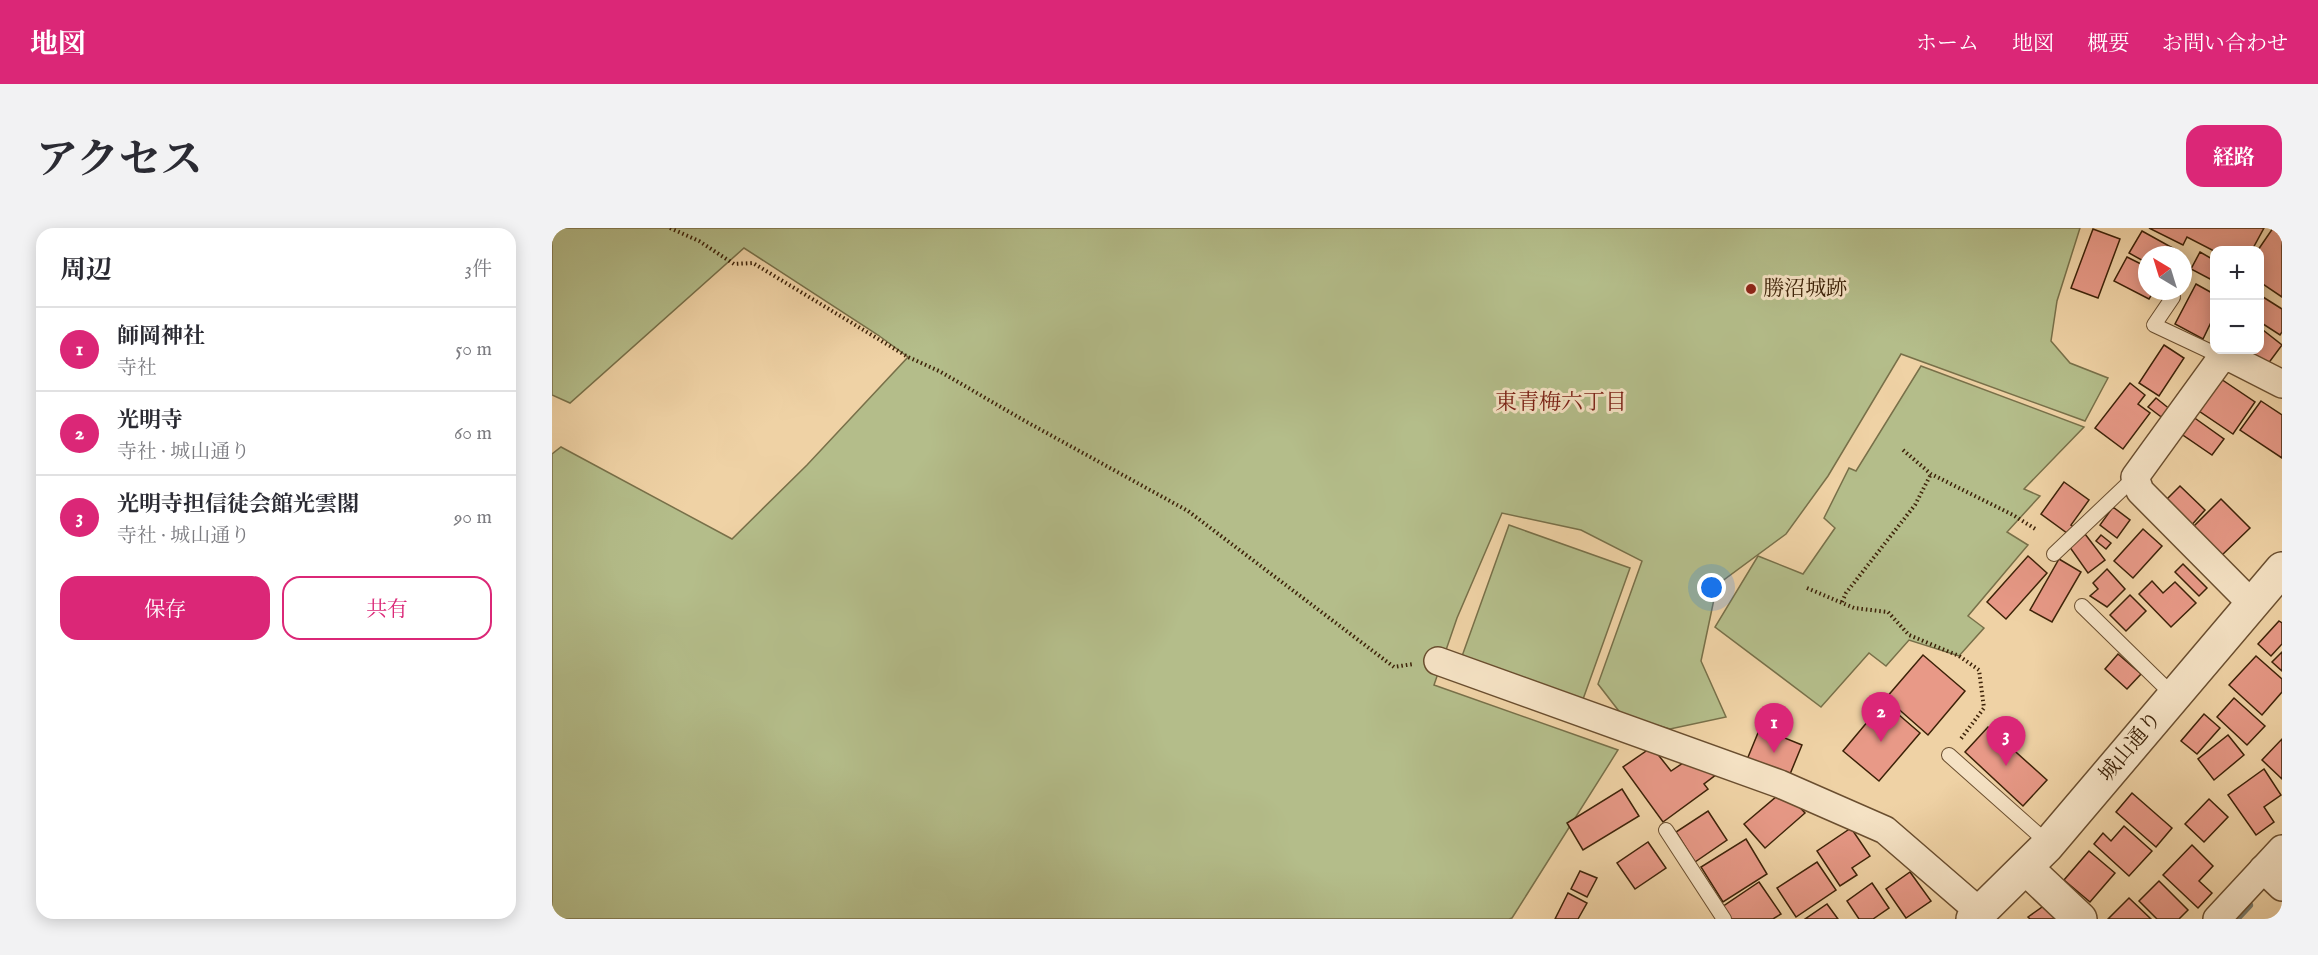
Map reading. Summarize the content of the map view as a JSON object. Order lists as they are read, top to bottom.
{
  "streets": {
    "street": ["城山通り"]
  },
  "districts": ["東青梅六丁目"],
  "places": ["勝沼城跡"],
  "north": "top left",
  "page": {
    "header": "地図",
    "nav": [
      "ホーム",
      "地図",
      "概要",
      "お問い合わせ"
    ],
    "title": "アクセス",
    "buttons": [
      "経路",
      ["保存", "共有"]
    ],
    "heading": ["周辺", "3件"],
    "map_buttons": ["+", "−"],
    "list": [
      {
        "mark": "1",
        "name": "師岡神社",
        "note": "寺社",
        "value": "50 m"
      },
      {
        "mark": "2",
        "name": "光明寺",
        "note": "寺社 · 城山通り",
        "value": "60 m"
      },
      {
        "mark": "3",
        "name": "光明寺担信徒会館光雲閣",
        "note": "寺社 · 城山通り",
        "value": "90 m"
      }
    ],
    "pins": ["2", "1", "3"]
  }
}
